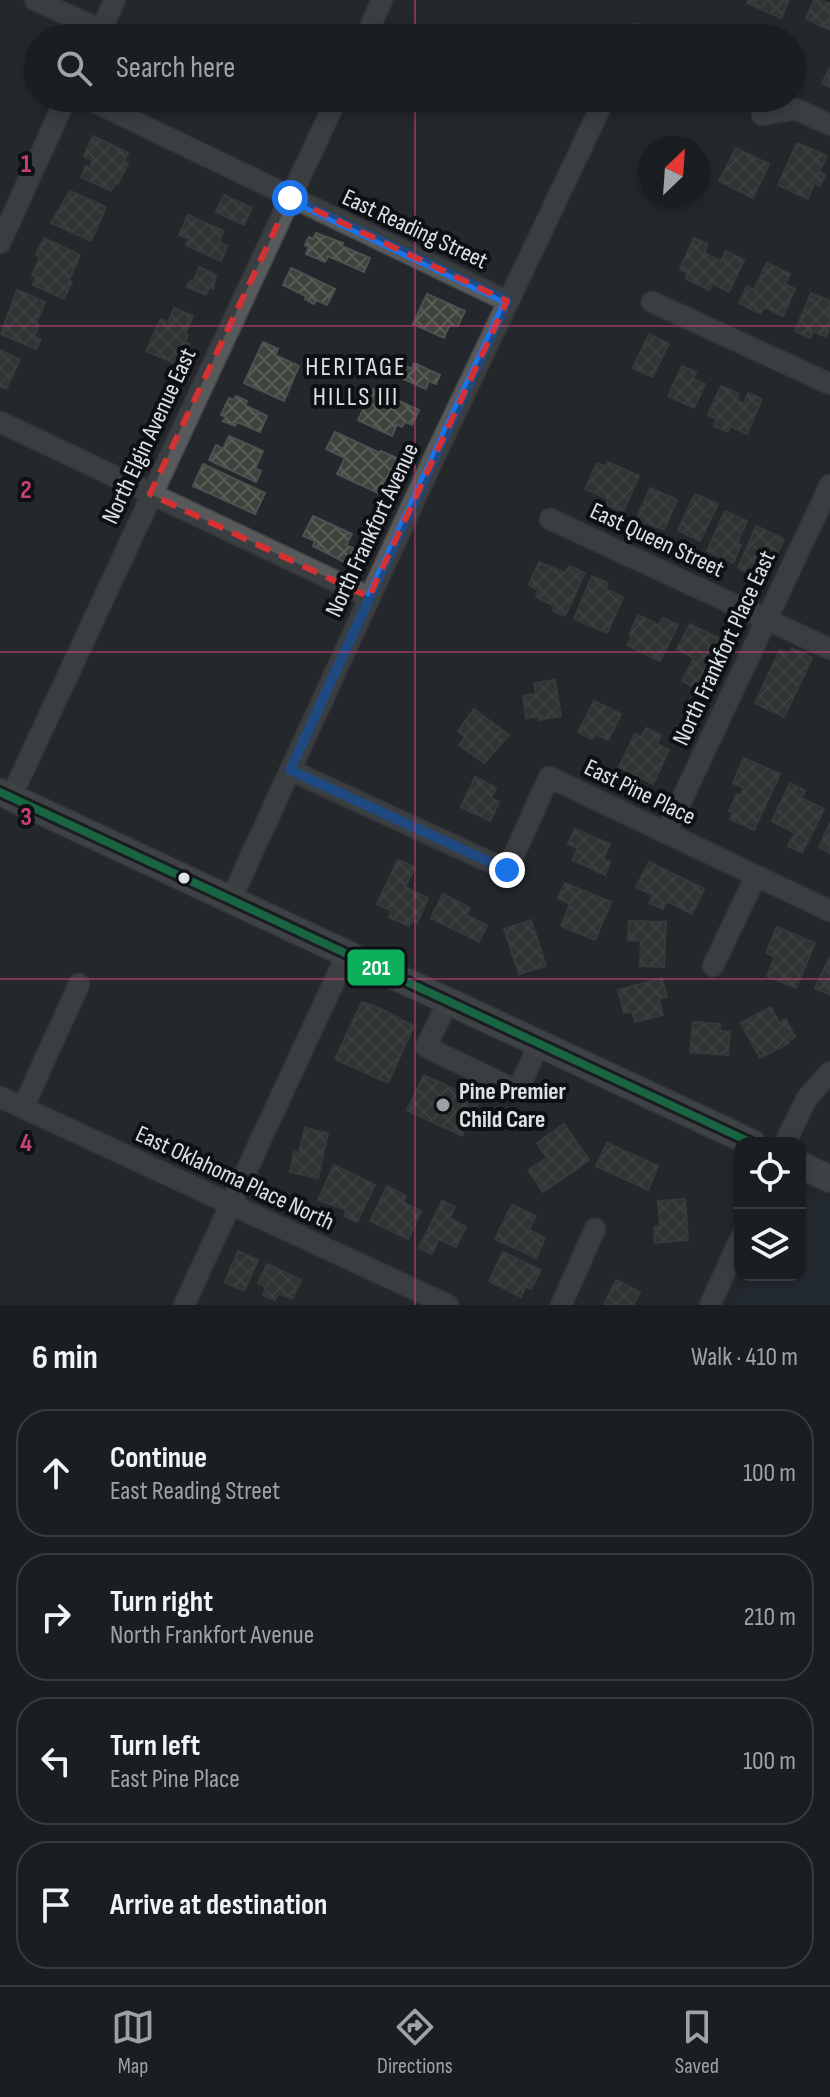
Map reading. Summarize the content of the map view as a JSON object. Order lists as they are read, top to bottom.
{
  "streets": {
    "street": [
      "East Reading Street",
      "North Elgin Avenue East",
      "North Frankfort Avenue",
      "East Queen Street",
      "North Frankfort Place East",
      "East Pine Place",
      "East Oklahoma Place North"
    ]
  },
  "crossings": [
    ["East Reading Street", "North Elgin Avenue East"],
    ["East Reading Street", "North Frankfort Avenue"],
    ["North Frankfort Avenue", "East Pine Place"],
    ["East Queen Street", "North Frankfort Place East"],
    ["North Frankfort Place East", "East Pine Place"]
  ],
  "districts": ["HERITAGE HILLS III"],
  "places": ["Pine Premier Child Care"],
  "lines": ["transit line 201"],
  "north": "top right",
  "page": {
    "search": "Search here",
    "heading": ["6 min", "Walk · 410 m"],
    "list": [
      ["Continue", "East Reading Street", "100 m"],
      ["Turn right", "North Frankfort Avenue", "210 m"],
      ["Turn left", "East Pine Place", "100 m"],
      "Arrive at destination"
    ],
    "nav": ["Map", "Directions", "Saved"]
  },
  "grid": {
    "rows": [
      "1",
      "2",
      "3",
      "4"
    ]
  }
}
